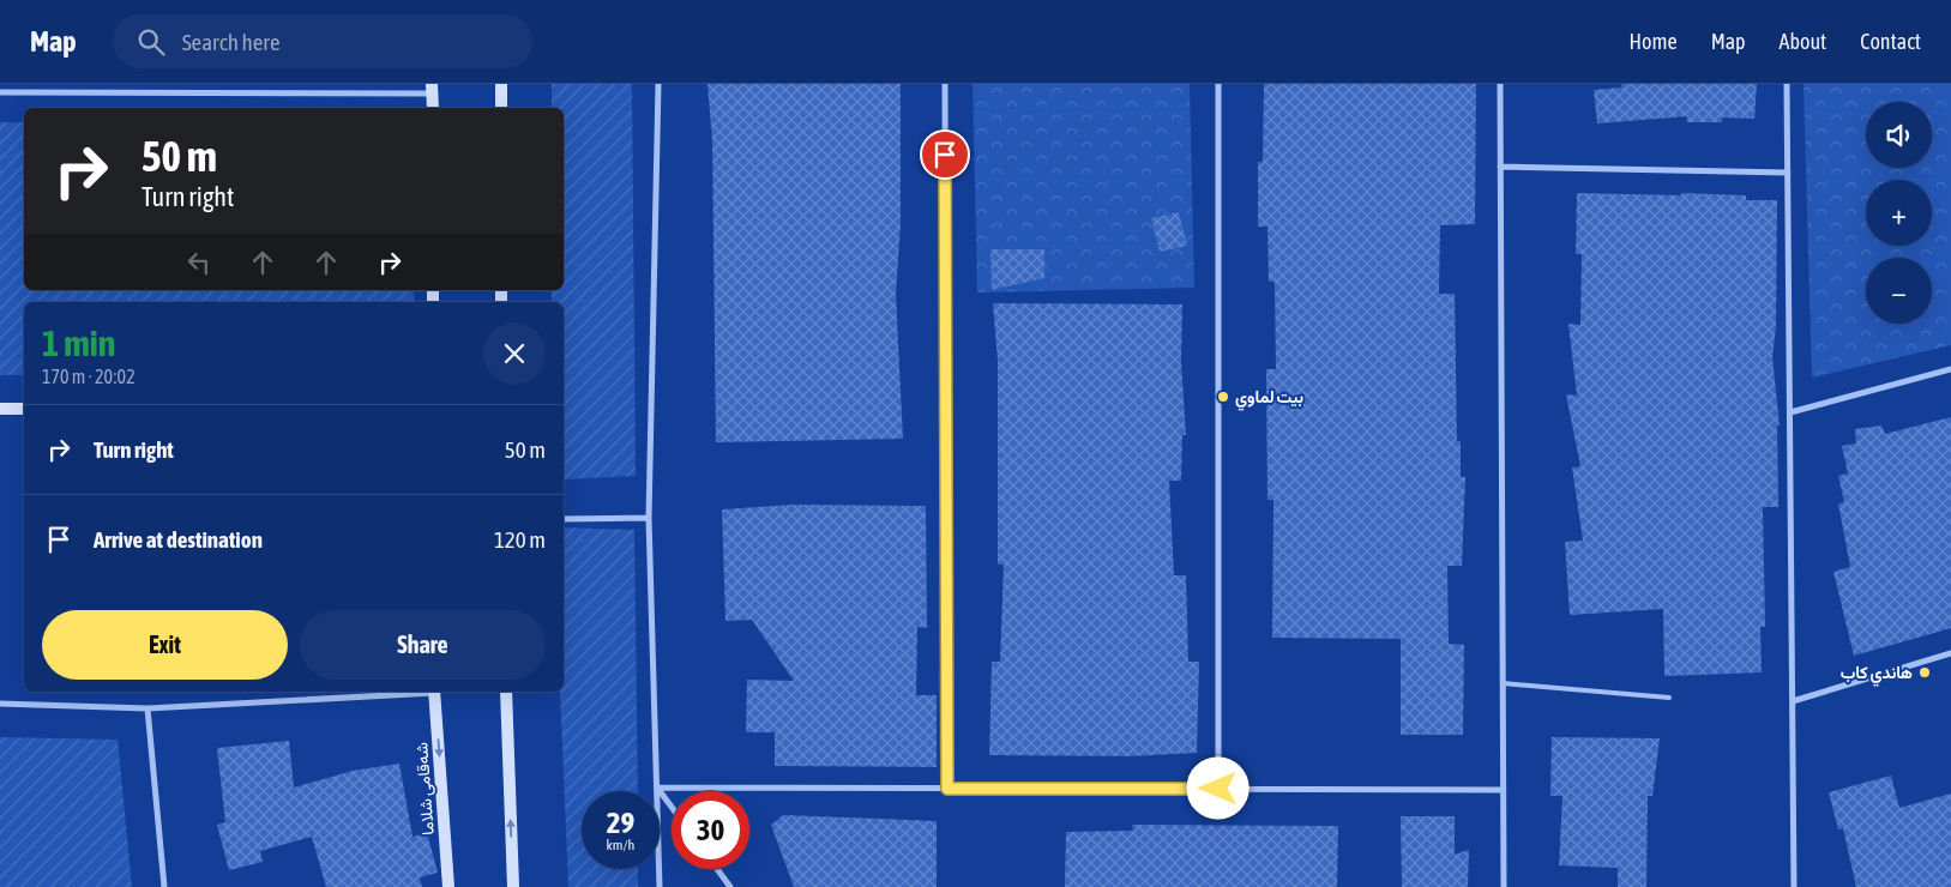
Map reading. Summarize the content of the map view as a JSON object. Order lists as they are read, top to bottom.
{
  "streets": {
    "main road": ["شەقامی شلاما"]
  },
  "places": ["بيت لماوي", "هاندي كاب"],
  "page": {
    "header": "Map",
    "search": "Search here",
    "nav": [
      "Home",
      "Map",
      "About",
      "Contact"
    ],
    "map_buttons": ["+", "−"],
    "turn": ["50 m", "Turn right"],
    "heading": ["1 min", "170 m · 20:02"],
    "list": [
      {
        "name": "Turn right",
        "value": "50 m"
      },
      {
        "name": "Arrive at destination",
        "value": "120 m"
      }
    ],
    "buttons": ["Exit", "Share"],
    "speed": "29 km/h",
    "limit": "30"
  }
}
